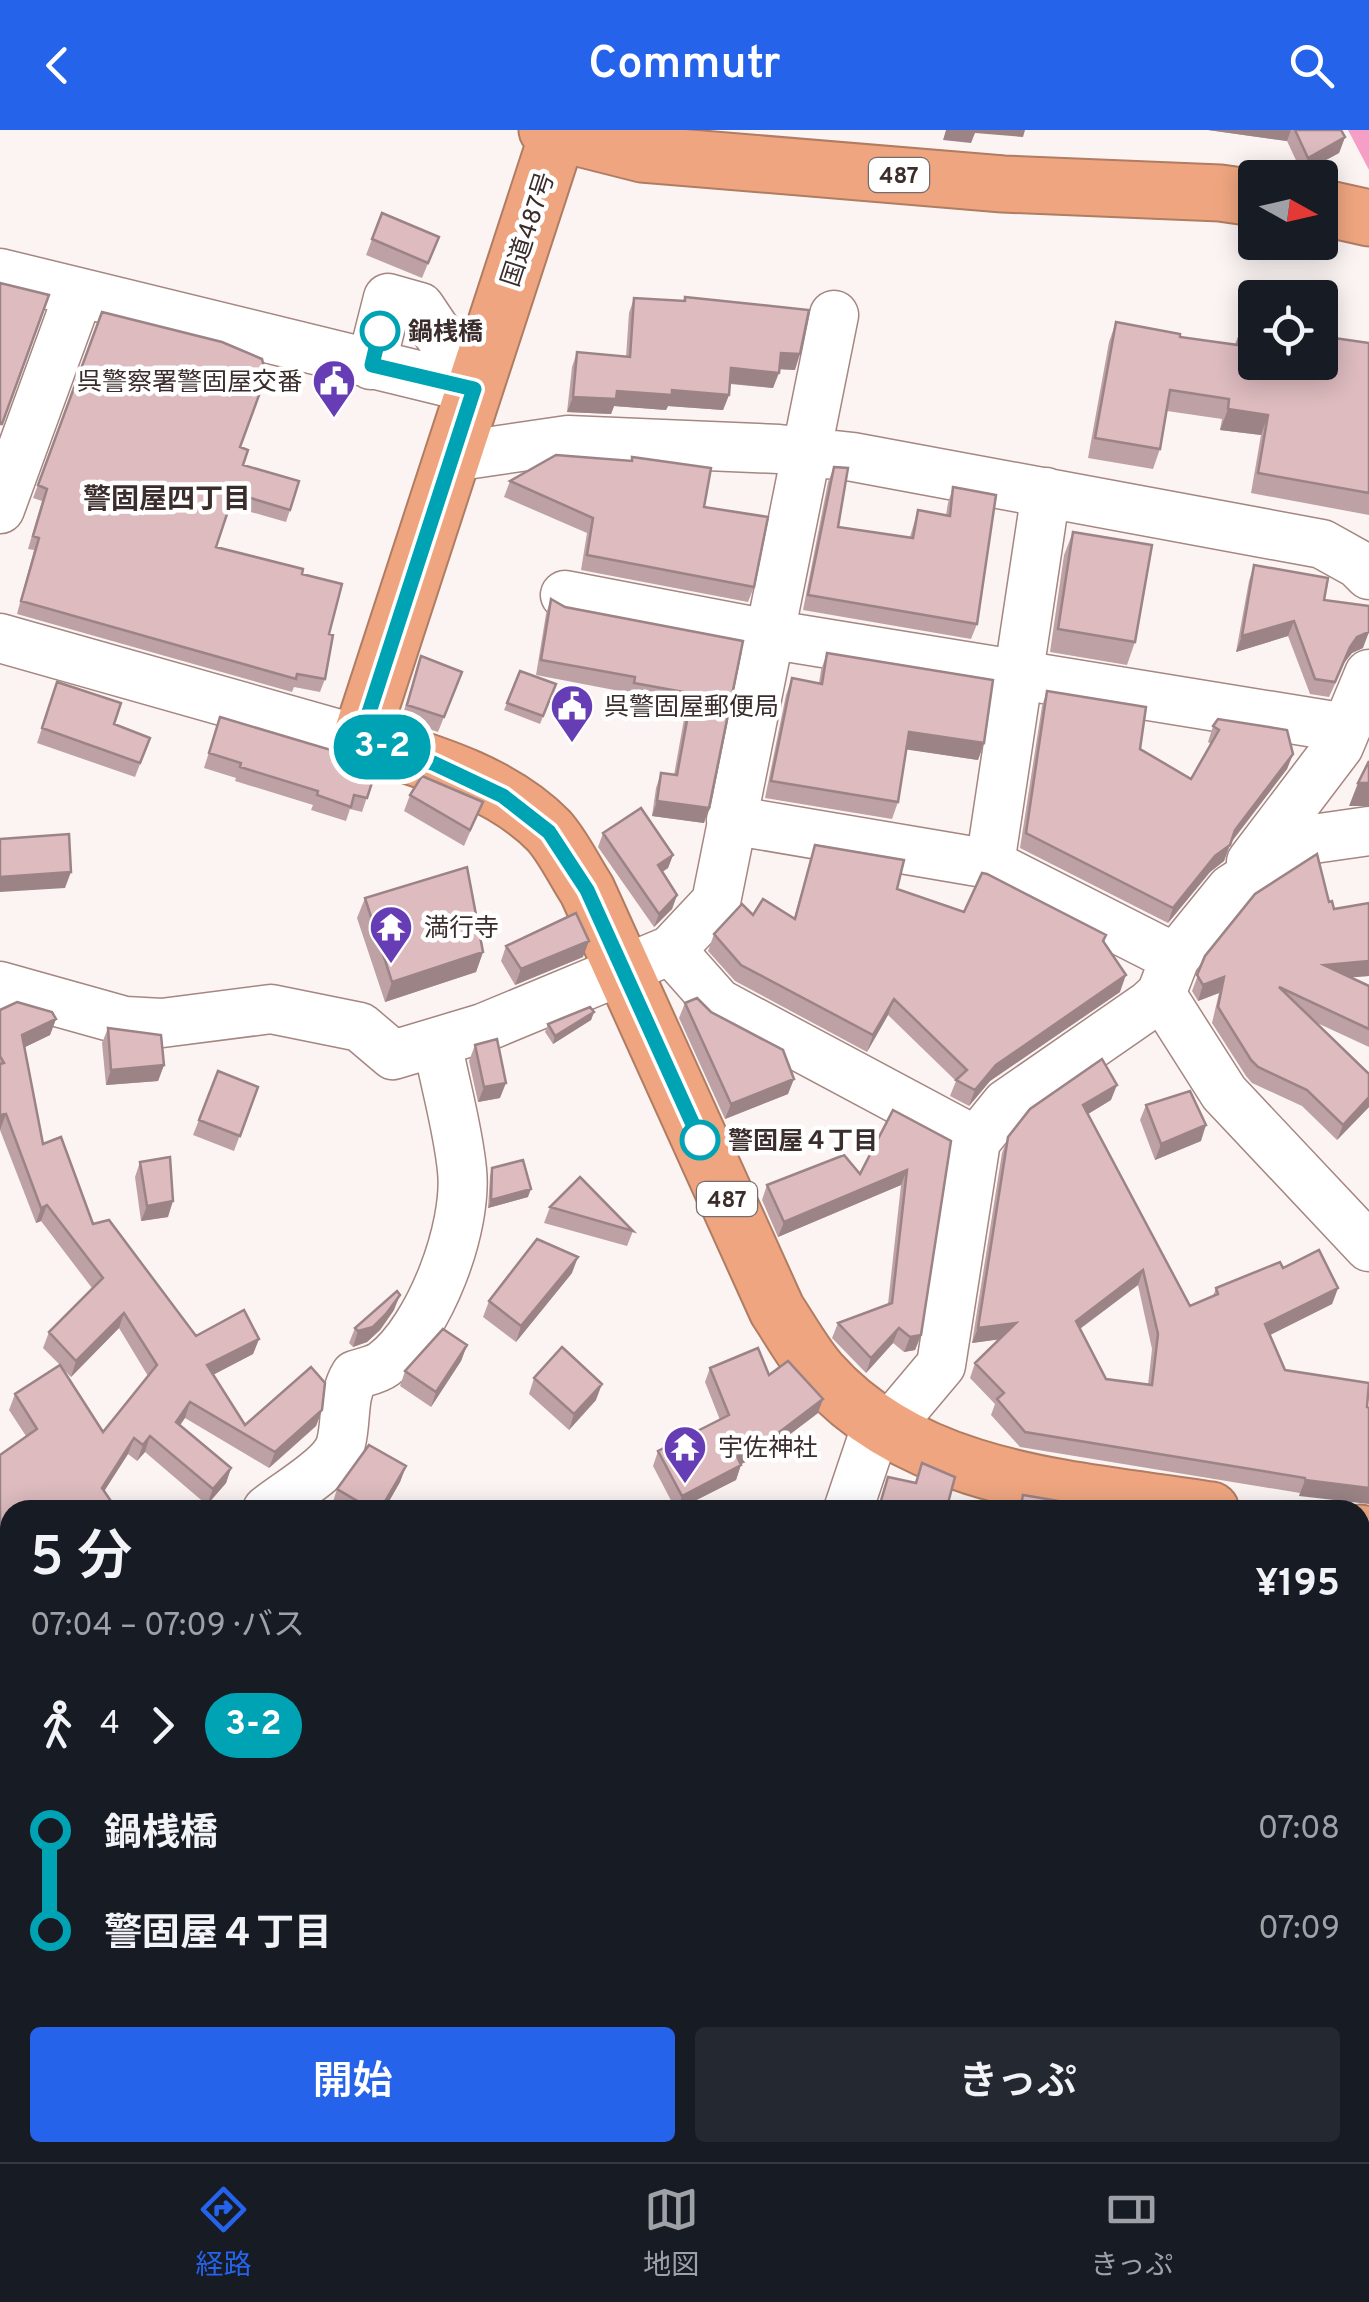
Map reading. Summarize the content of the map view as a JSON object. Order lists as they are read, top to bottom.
{
  "streets": {
    "highway": ["487", "国道487号"]
  },
  "crossings": [
    ["487", "国道487号"]
  ],
  "districts": ["警固屋四丁目"],
  "places": {
    "other": ["鍋桟橋", "警固屋４丁目"],
    "public building": ["呉警察署警固屋交番", "呉警固屋郵便局"],
    "temple": ["満行寺", "宇佐神社"]
  },
  "lines": ["bus line 3-2"],
  "north": "right",
  "page": {
    "header": "Commutr",
    "on_map": "3-2",
    "heading": ["5 分", "07:04 – 07:09 · バス", "¥195"],
    "legs": ["4", "3-2"],
    "list": [
      {
        "name": "鍋桟橋",
        "value": "07:08"
      },
      {
        "name": "警固屋４丁目",
        "value": "07:09"
      }
    ],
    "buttons": ["開始", "きっぷ"],
    "tabs": ["経路", "地図", "きっぷ"]
  }
}
